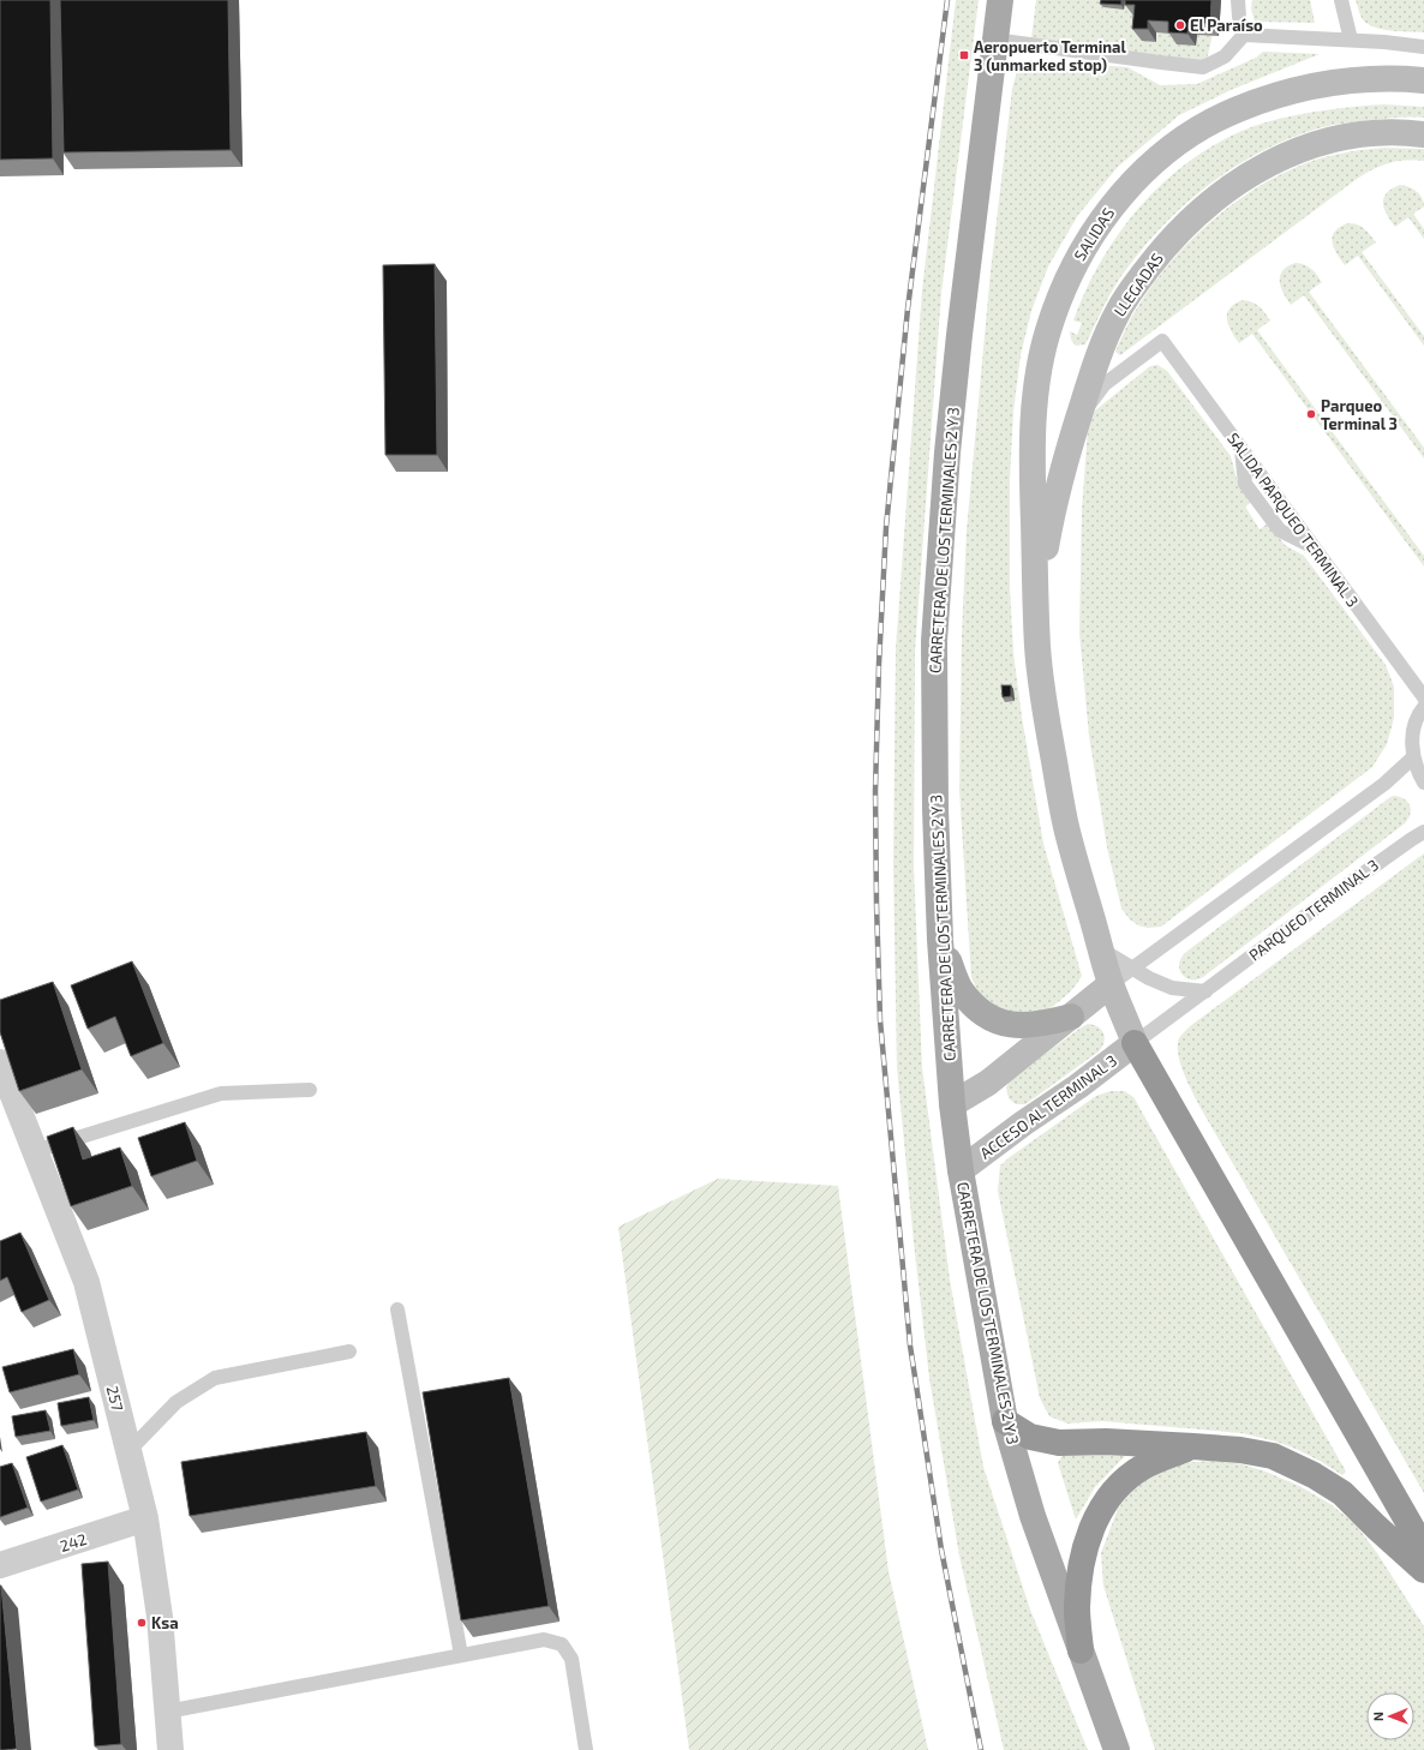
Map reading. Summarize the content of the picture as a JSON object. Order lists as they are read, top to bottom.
{
  "streets": {
    "main road": [
      "SALIDAS",
      "LLEGADAS",
      "CARRETERA DE LOS TERMINALES 2 Y 3",
      "ACCESO AL TERMINAL 3"
    ],
    "street": ["257", "242"],
    "lane": ["SALIDA PARQUEO TERMINAL 3", "PARQUEO TERMINAL 3"]
  },
  "crossings": [
    ["SALIDAS", "LLEGADAS"],
    ["LLEGADAS", "SALIDA PARQUEO TERMINAL 3"],
    ["CARRETERA DE LOS TERMINALES 2 Y 3", "ACCESO AL TERMINAL 3"],
    ["PARQUEO TERMINAL 3", "ACCESO AL TERMINAL 3"],
    ["257", "242"]
  ],
  "places": {
    "other": ["El Paraíso", "Parqueo Terminal 3", "Ksa"],
    "transit": ["Aeropuerto Terminal 3 (unmarked stop)"]
  },
  "north": "left"
}
